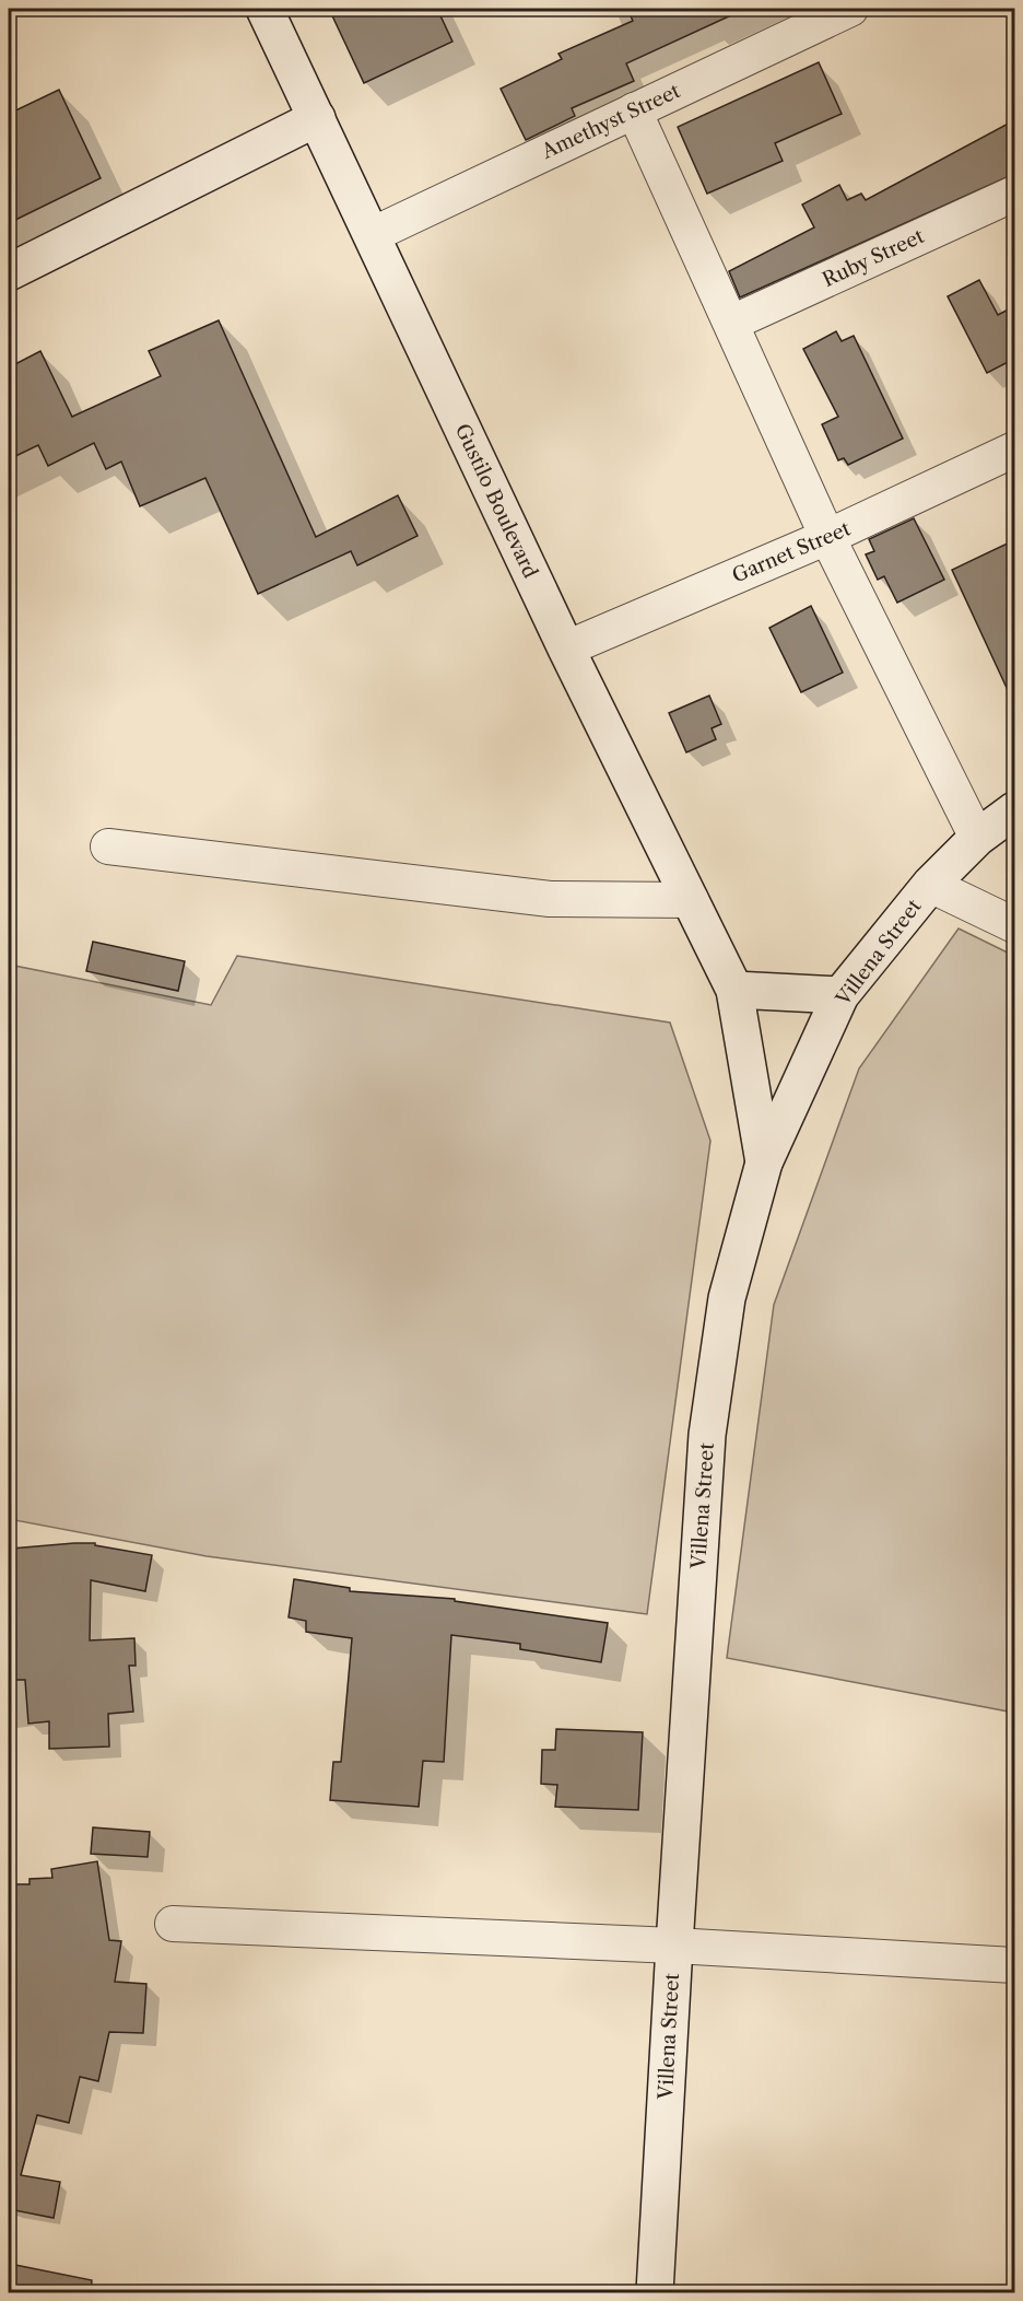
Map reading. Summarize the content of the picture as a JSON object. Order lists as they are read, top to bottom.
{
  "streets": {
    "street": [
      "Amethyst Street",
      "Ruby Street",
      "Gustilo Boulevard",
      "Garnet Street",
      "Villena Street"
    ]
  },
  "crossings": [
    ["Amethyst Street", "Gustilo Boulevard"],
    ["Gustilo Boulevard", "Garnet Street"],
    ["Gustilo Boulevard", "Villena Street"]
  ]
}
